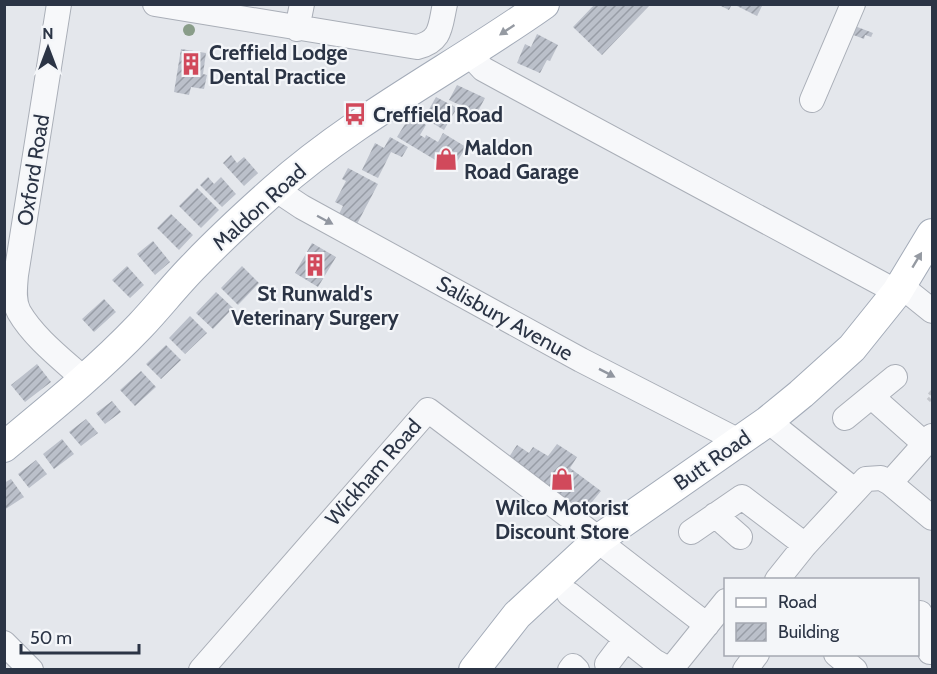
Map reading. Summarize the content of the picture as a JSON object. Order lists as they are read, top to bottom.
{
  "streets": {
    "main road": ["Maldon Road", "Butt Road"],
    "street": ["Oxford Road", "Salisbury Avenue", "Wickham Road"]
  },
  "crossings": [
    ["Oxford Road", "Maldon Road"],
    ["Maldon Road", "Salisbury Avenue"],
    ["Salisbury Avenue", "Butt Road"],
    ["Butt Road", "Wickham Road"]
  ],
  "places": {
    "building": ["Creffield Lodge Dental Practice", "St Runwald's Veterinary Surgery"],
    "bus stop": ["Creffield Road"],
    "shop": ["Maldon Road Garage", "Wilco Motorist Discount Store"]
  },
  "legend": ["Road", "Building"],
  "scale_bar": "50 m",
  "north": "top"
}
